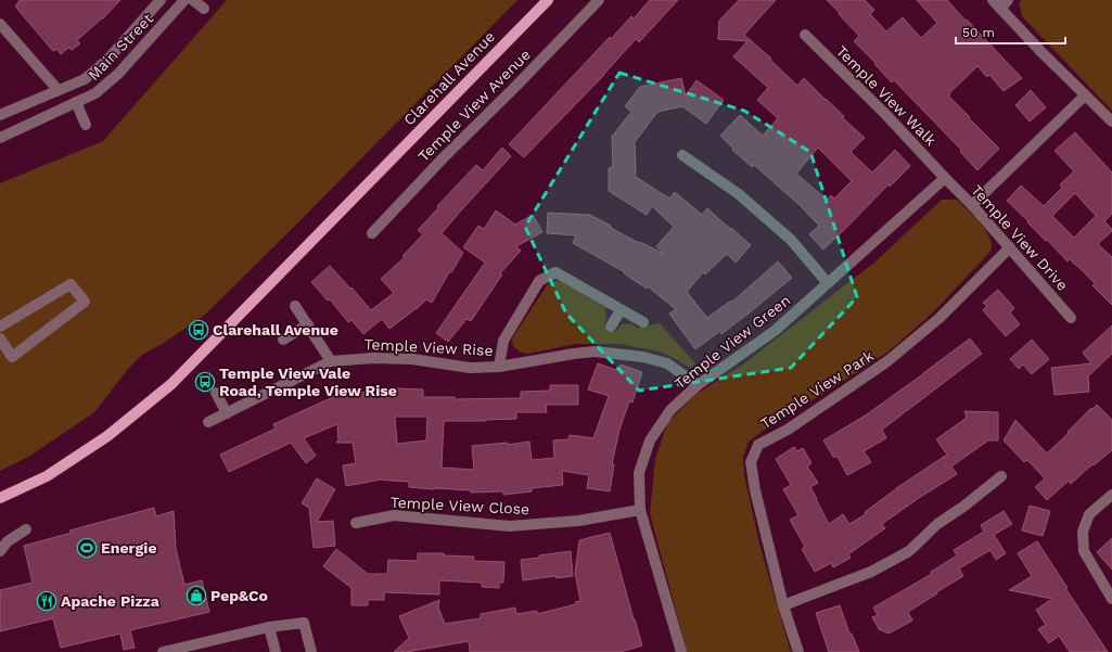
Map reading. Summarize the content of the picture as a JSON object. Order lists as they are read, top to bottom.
{
  "streets": {
    "main road": ["Clarehall Avenue"],
    "street": [
      "Main Street",
      "Temple View Walk",
      "Temple View Avenue",
      "Temple View Drive",
      "Temple View Green",
      "Temple View Rise",
      "Temple View Park",
      "Temple View Close"
    ]
  },
  "crossings": [
    ["Temple View Walk", "Temple View Drive"],
    ["Temple View Walk", "Temple View Green"],
    ["Temple View Drive", "Temple View Green"],
    ["Temple View Drive", "Temple View Park"],
    ["Temple View Green", "Temple View Rise"],
    ["Temple View Green", "Temple View Close"]
  ],
  "places": {
    "bus stop": ["Clarehall Avenue", "Temple View Vale Road, Temple View Rise"],
    "sports": ["Energie"],
    "shop": ["Pep&Co"],
    "restaurant": ["Apache Pizza"]
  },
  "scale_bar": "50 m"
}
